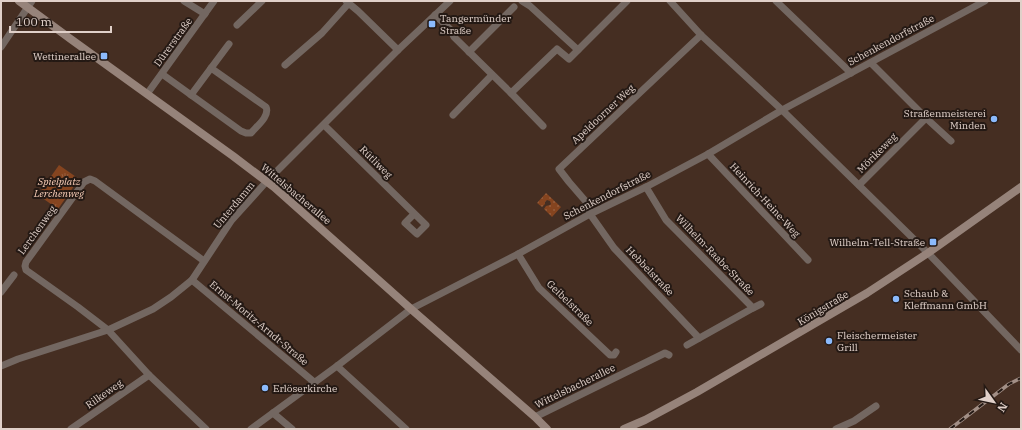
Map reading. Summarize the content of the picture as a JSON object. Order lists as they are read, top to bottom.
{
  "streets": {
    "street": [
      "Schenkendorfstraße",
      "Dürerstraße",
      "Apeldoorner Weg",
      "Mörikeweg",
      "Rütliweg",
      "Wittelsbacherallee",
      "Heinrich-Heine-Weg",
      "Unterdamm",
      "Lerchenweg",
      "Wilhelm-Raabe-Straße",
      "Hebbelstraße",
      "Geibelstraße",
      "Königstraße",
      "Ernst-Moritz-Arndt-Straße",
      "Rilkeweg"
    ]
  },
  "crossings": [
    ["Schenkendorfstraße", "Apeldoorner Weg"],
    ["Schenkendorfstraße", "Wittelsbacherallee"],
    ["Schenkendorfstraße", "Heinrich-Heine-Weg"],
    ["Schenkendorfstraße", "Wilhelm-Raabe-Straße"],
    ["Schenkendorfstraße", "Hebbelstraße"],
    ["Schenkendorfstraße", "Geibelstraße"],
    ["Schenkendorfstraße", "Ernst-Moritz-Arndt-Straße"],
    ["Dürerstraße", "Wittelsbacherallee"],
    ["Apeldoorner Weg", "Hebbelstraße"],
    ["Rütliweg", "Unterdamm"],
    ["Wittelsbacherallee", "Unterdamm"],
    ["Unterdamm", "Lerchenweg"],
    ["Unterdamm", "Ernst-Moritz-Arndt-Straße"]
  ],
  "parks": ["Spielplatz Lerchenweg"],
  "places": {
    "transit": ["Tangermünder Straße", "Wettinerallee", "Wilhelm-Tell-Straße"],
    "other": [
      "Straßenmeisterei Minden",
      "Schaub & Kleffmann GmbH",
      "Fleischermeister Grill",
      "Erlöserkirche"
    ]
  },
  "scale_bar": "100 m",
  "north": "bottom right"
}
